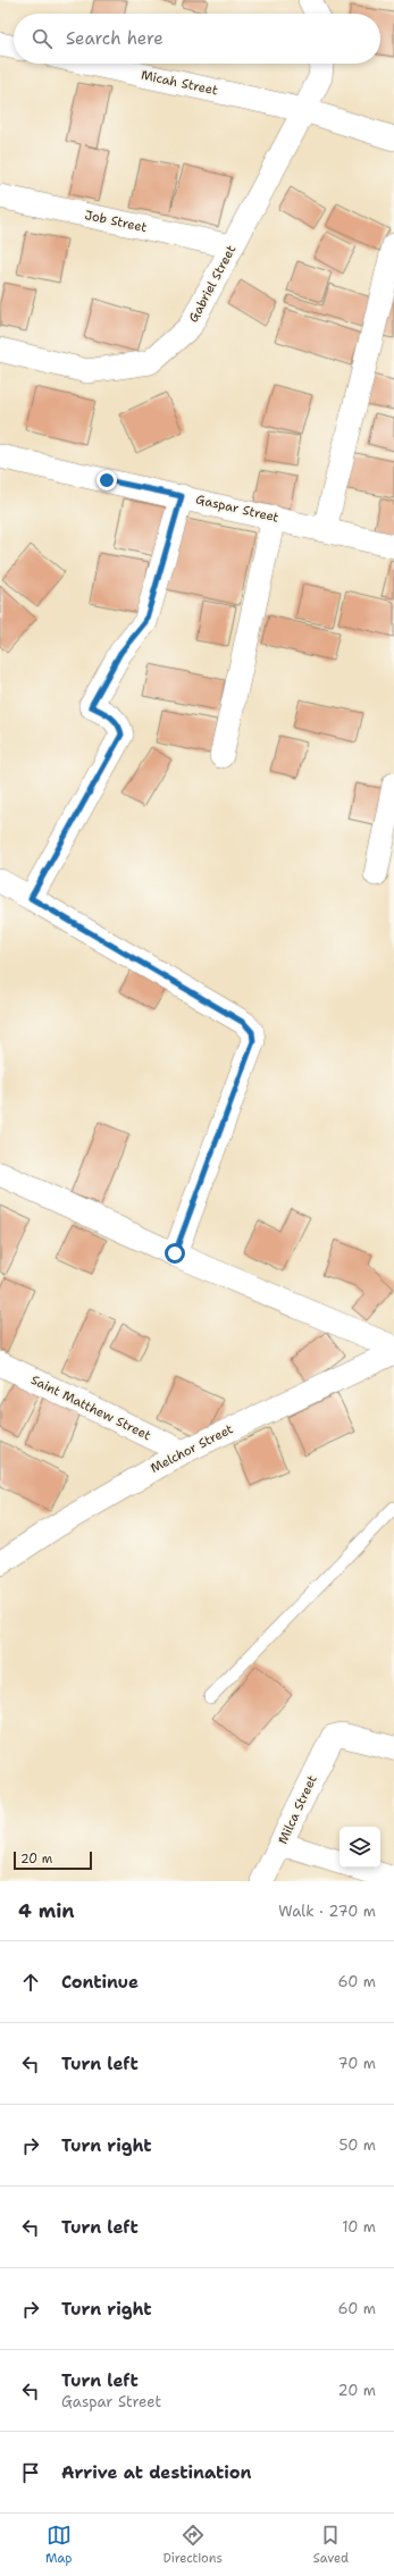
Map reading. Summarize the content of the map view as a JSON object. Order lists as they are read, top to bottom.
{
  "streets": {
    "street": [
      "Micah Street",
      "Job Street",
      "Gabriel Street",
      "Gaspar Street",
      "Saint Matthew Street",
      "Melchor Street",
      "Milca Street"
    ]
  },
  "crossings": [
    ["Micah Street", "Gabriel Street"],
    ["Job Street", "Gabriel Street"],
    ["Saint Matthew Street", "Melchor Street"]
  ],
  "scale_bar": "20 m",
  "page": {
    "search": "Search here",
    "scale": "20 m",
    "heading": ["4 min", "Walk · 270 m"],
    "list": [
      ["Continue", "60 m"],
      ["Turn left", "70 m"],
      ["Turn right", "50 m"],
      ["Turn left", "10 m"],
      ["Turn right", "60 m"],
      ["Turn left", "Gaspar Street", "20 m"],
      "Arrive at destination"
    ],
    "nav": ["Map", "Directions", "Saved"]
  }
}
